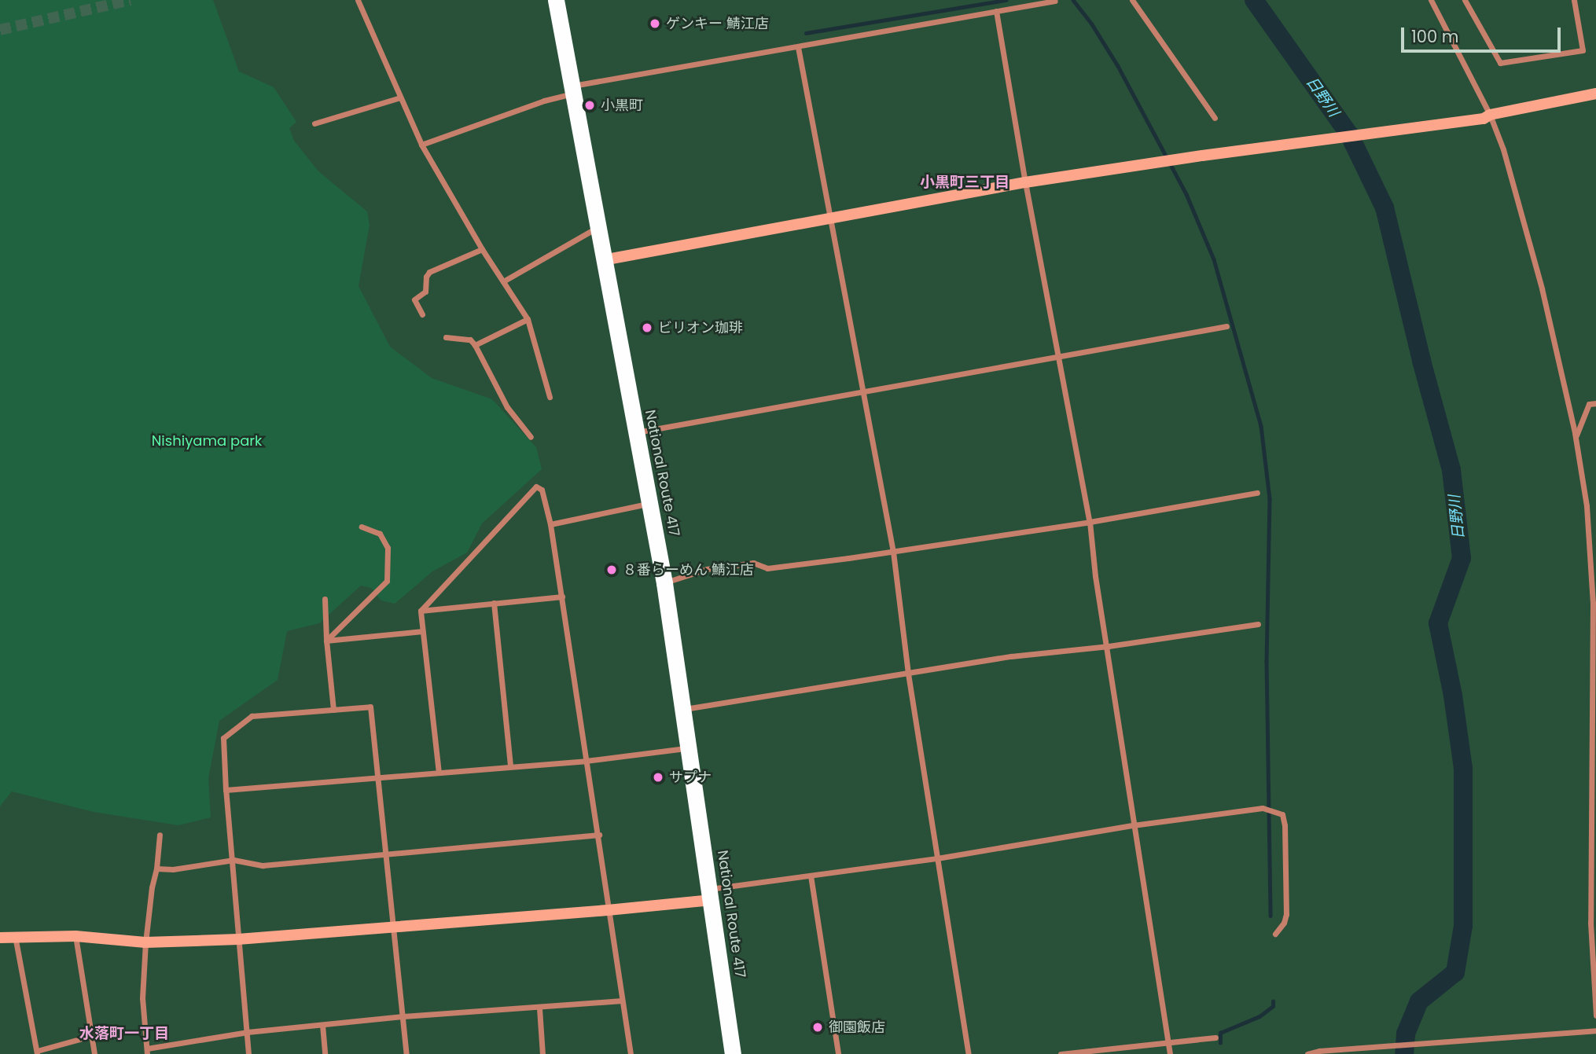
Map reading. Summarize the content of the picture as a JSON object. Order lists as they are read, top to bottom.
{
  "streets": {
    "highway": ["National Route 417"]
  },
  "districts": ["小黒町三丁目", "水落町一丁目"],
  "water": ["日野川"],
  "parks": ["Nishiyama park"],
  "places": [
    "ゲンキー 鯖江店",
    "小黒町",
    "ビリオン珈琲",
    "８番らーめん 鯖江店",
    "サプナ",
    "御園飯店"
  ],
  "scale_bar": "100 m"
}
